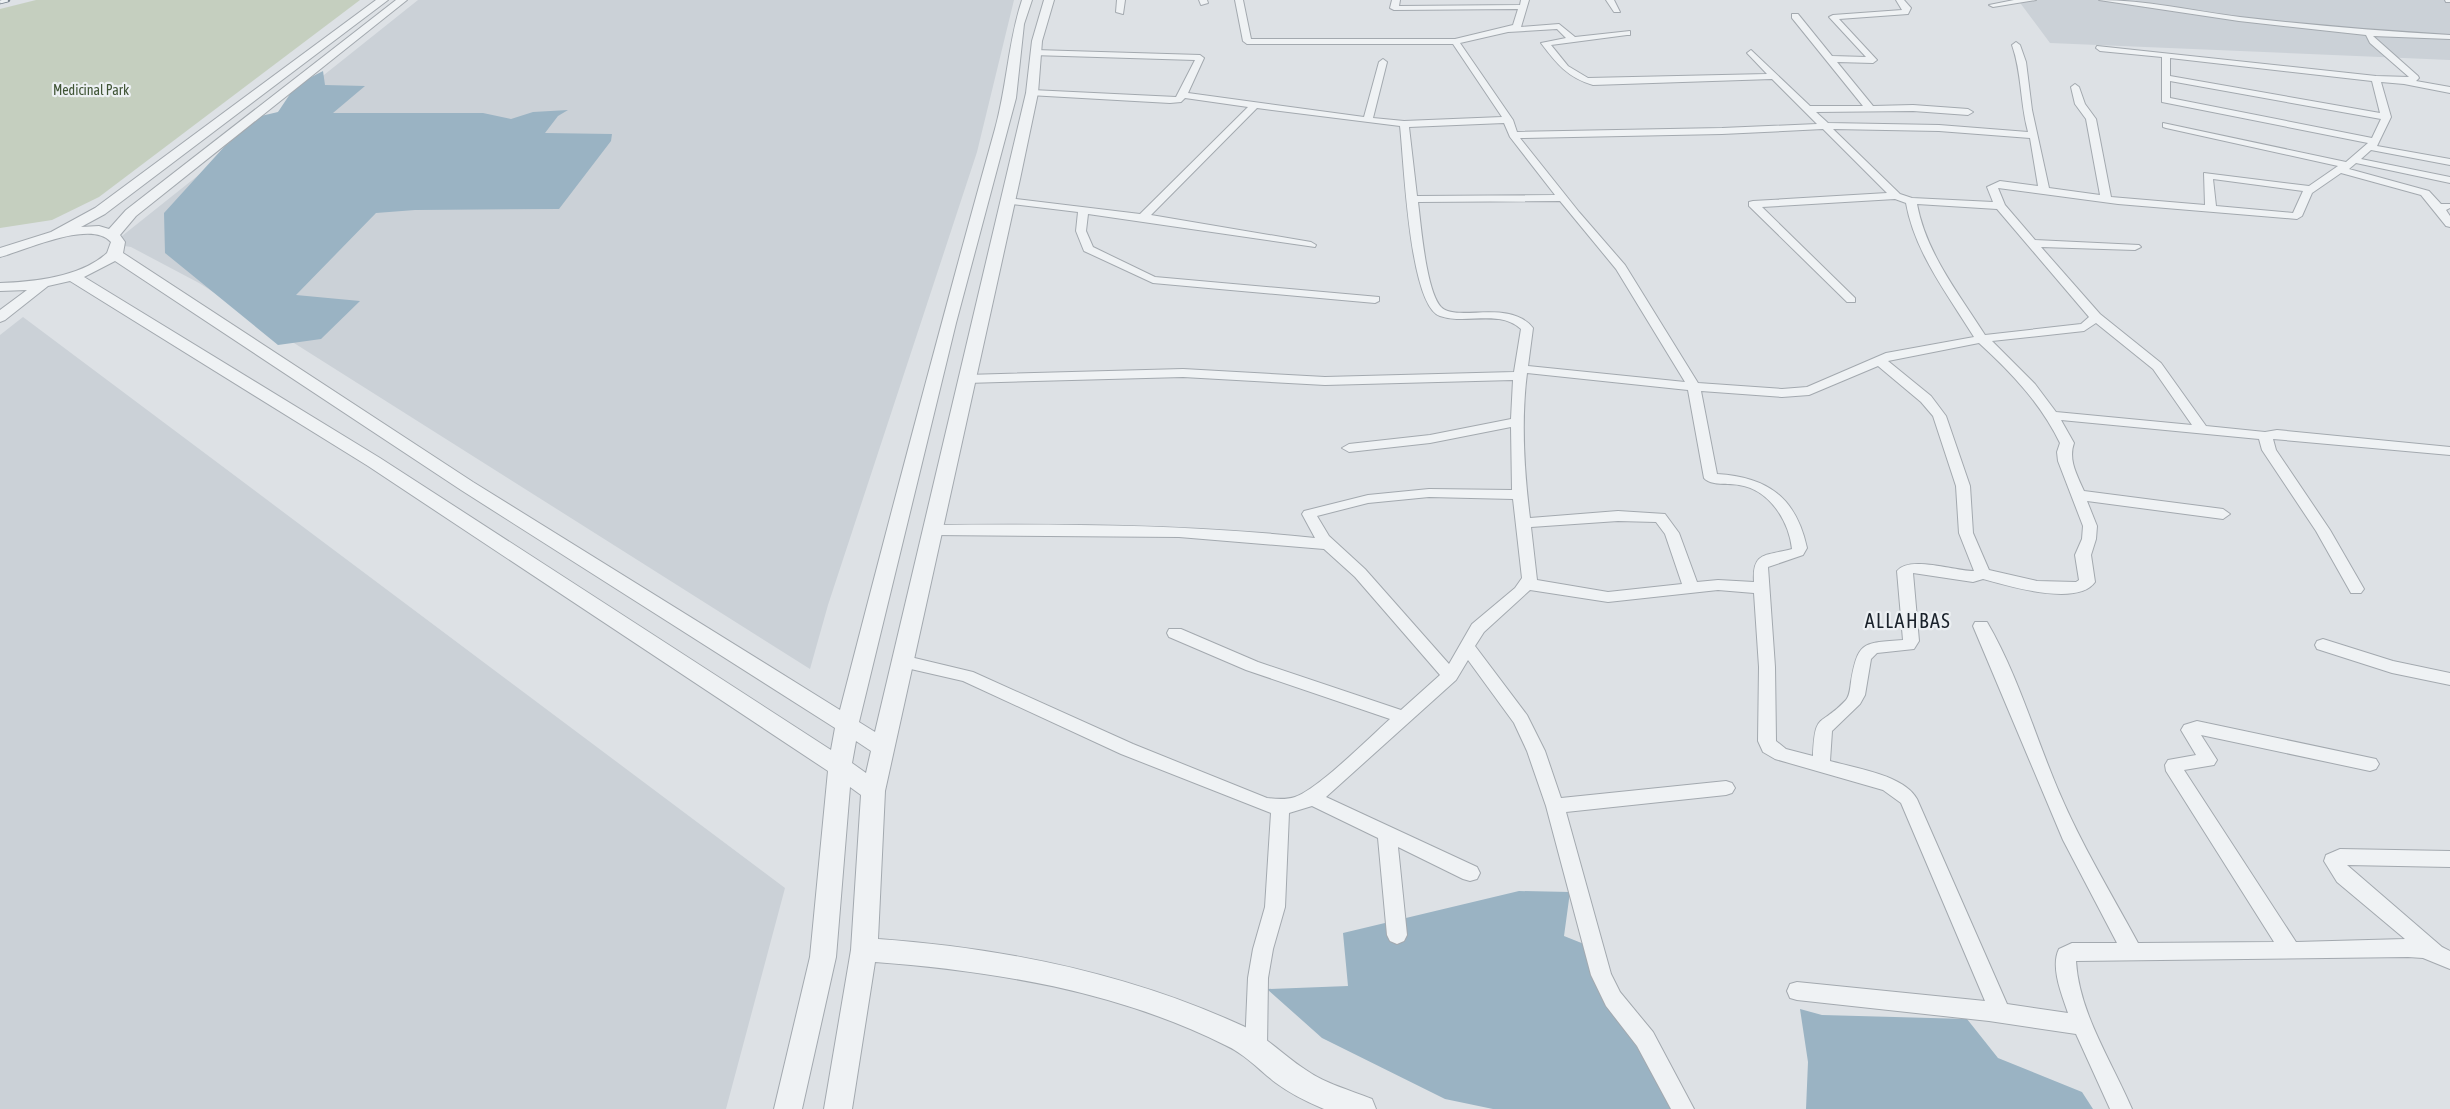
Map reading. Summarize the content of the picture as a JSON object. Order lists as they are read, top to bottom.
{
  "districts": ["ALLAHBAS"],
  "parks": ["Medicinal Park"]
}
